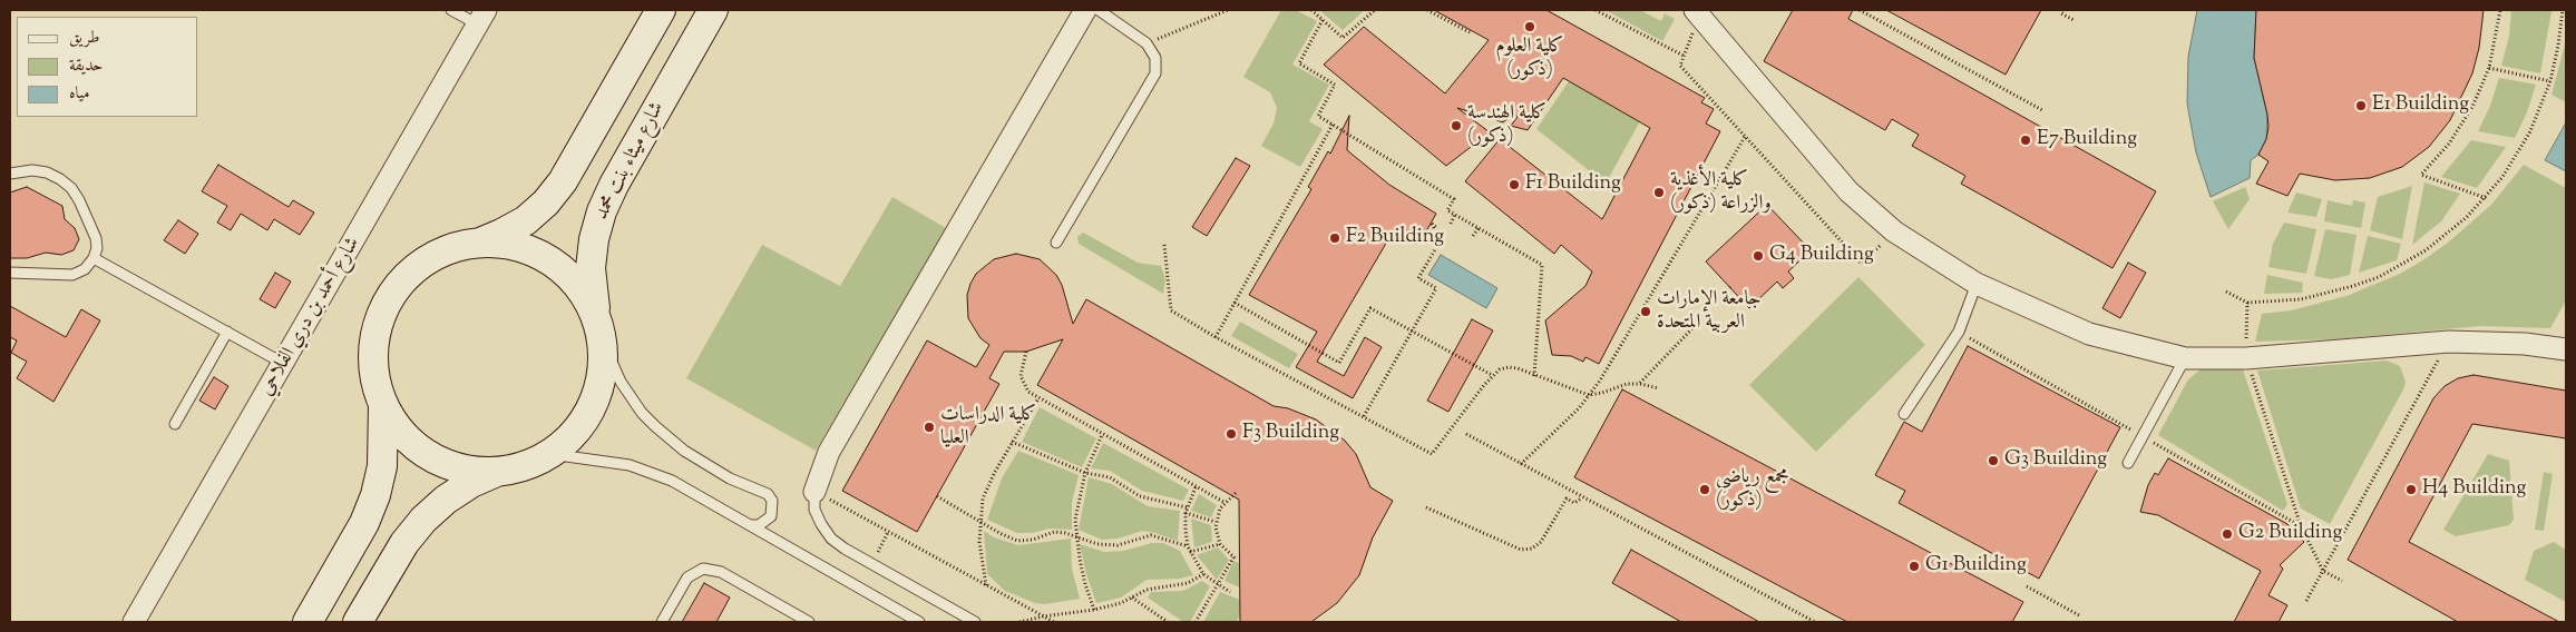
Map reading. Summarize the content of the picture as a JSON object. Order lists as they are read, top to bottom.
{
  "streets": {
    "main road": ["شارع ميثاء بنت محمد"],
    "street": ["شارع أحمد بن دري الفلاحي"]
  },
  "places": [
    "كلية العلوم (ذكور)",
    "E1 Building",
    "كلية الهندسة (ذكور)",
    "E7 Building",
    "F1 Building",
    "كلية الأغذية والزراعة (ذكور)",
    "F2 Building",
    "G4 Building",
    "جامعة الإمارات العربية المتحدة",
    "كلية الدراسات العليا",
    "F3 Building",
    "G3 Building",
    "مجمع رياضي (ذكور)",
    "H4 Building",
    "G2 Building",
    "G1 Building"
  ],
  "legend": ["طريق", "حديقة", "مياه"]
}
